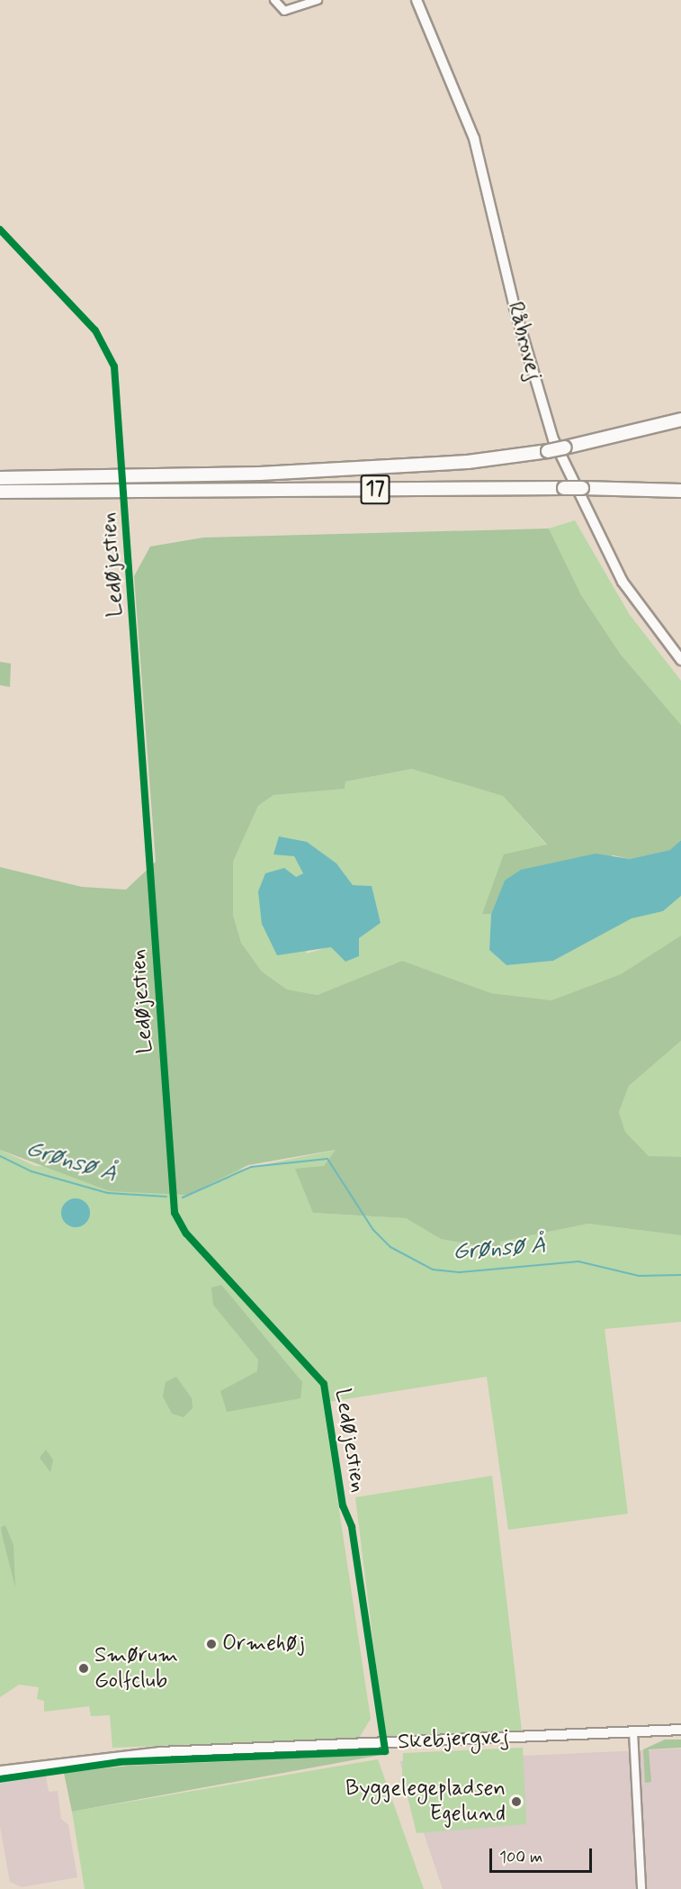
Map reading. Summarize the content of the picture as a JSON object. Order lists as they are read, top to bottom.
{
  "streets": {
    "highway": ["17"],
    "street": ["Råbrovej", "Skebjergvej"],
    "cycle path": ["Ledøjestien"]
  },
  "water": ["Grønsø Å"],
  "places": ["Ormehøj", "Smørum Golfclub", "Byggelegepladsen Egelund"],
  "scale_bar": "100 m"
}
